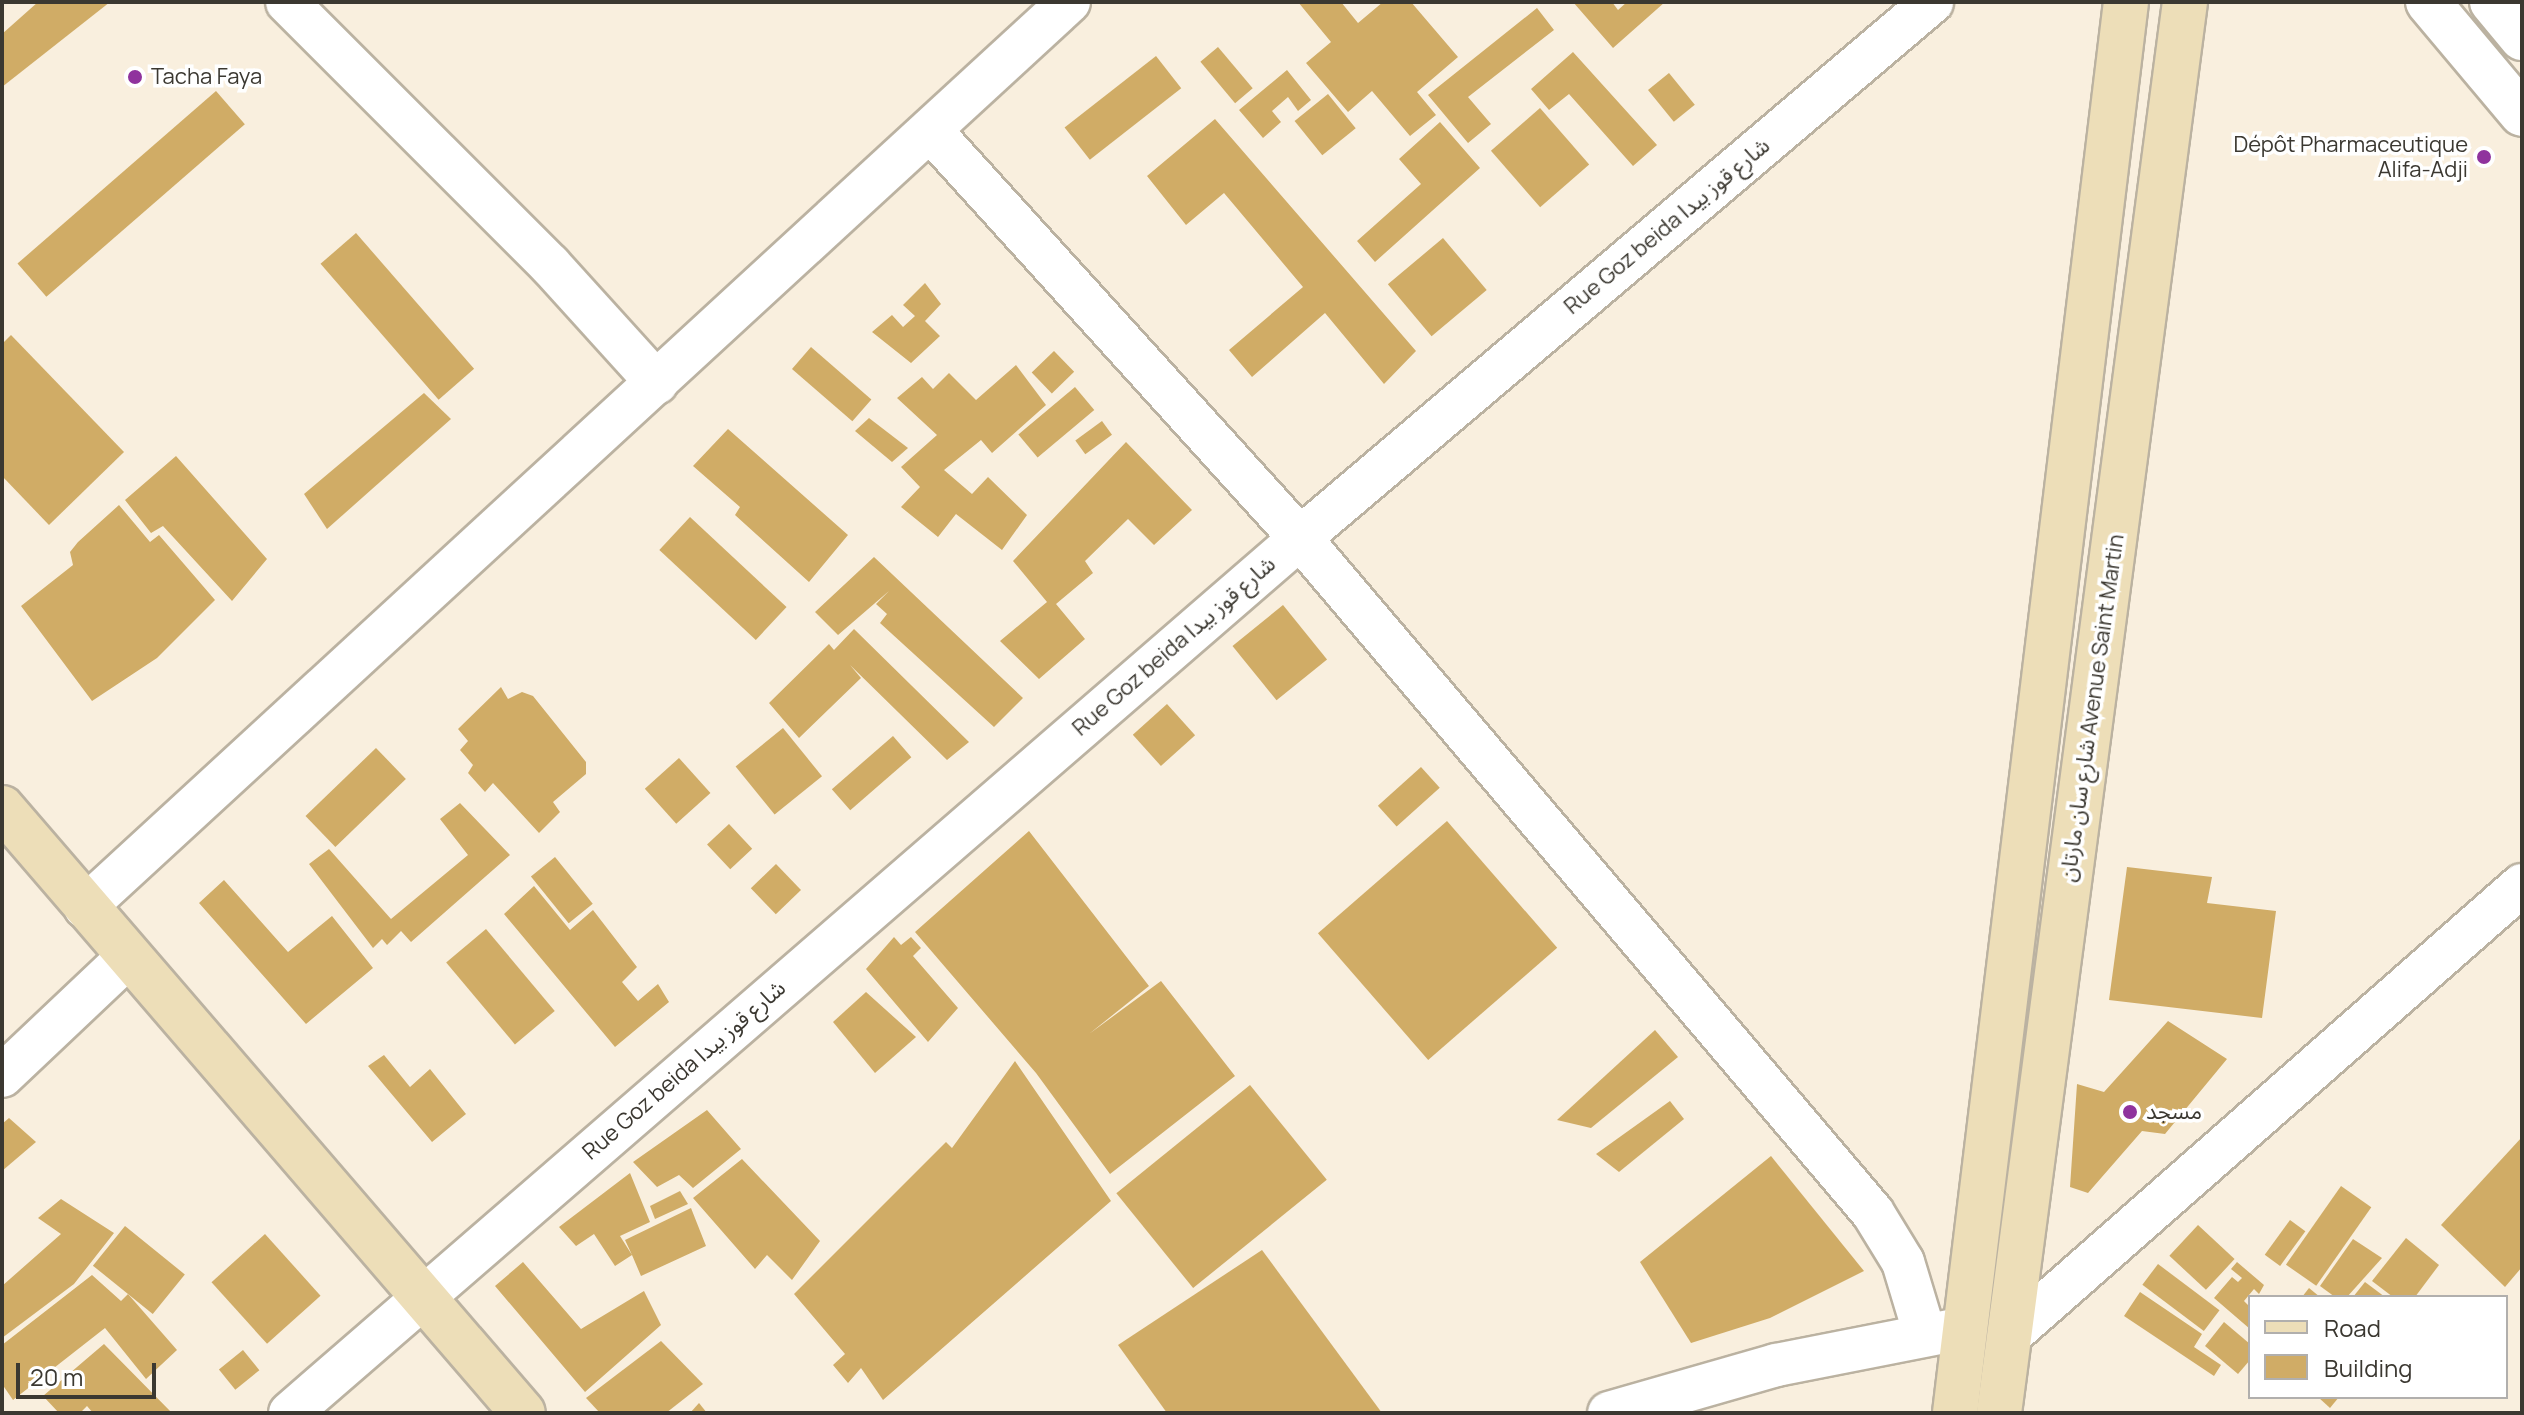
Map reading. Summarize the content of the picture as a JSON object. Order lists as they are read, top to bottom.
{
  "streets": {
    "main road": ["شارع سان مارتان Avenue Saint Martin"],
    "street": ["Rue Goz beida شارع قوز بيدا"]
  },
  "places": ["Tacha Faya", "Dépôt Pharmaceutique Alifa-Adji", "مسجد"],
  "legend": ["Road", "Building"],
  "scale_bar": "20 m"
}
